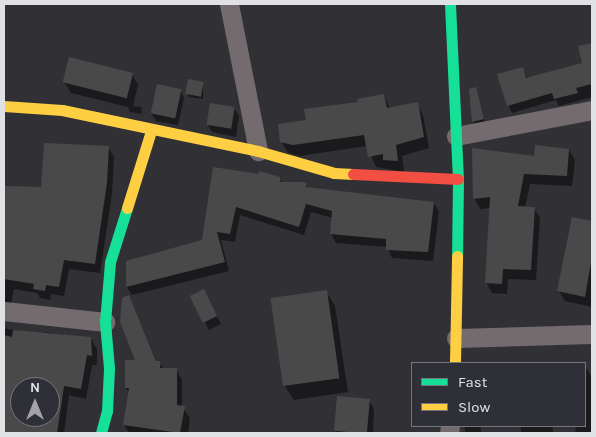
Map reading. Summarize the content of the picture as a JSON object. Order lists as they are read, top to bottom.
{
  "legend": ["Fast", "Slow"],
  "north": "top"
}
